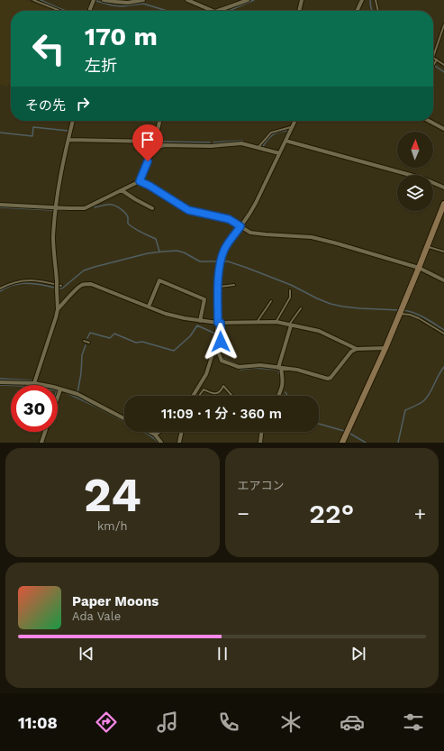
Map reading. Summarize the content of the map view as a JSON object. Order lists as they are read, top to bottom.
{
  "north": "top",
  "page": {
    "turn": ["170 m", "左折"],
    "then": "その先",
    "limit": "30",
    "trip": "11:09 · 1 分 · 360 m",
    "tile": [
      ["24", "km/h"],
      "エアコン"
    ],
    "heat": ["−", "22°", "+"],
    "song": ["Paper Moons", "Ada Vale"],
    "tabs": "11:08"
  }
}
